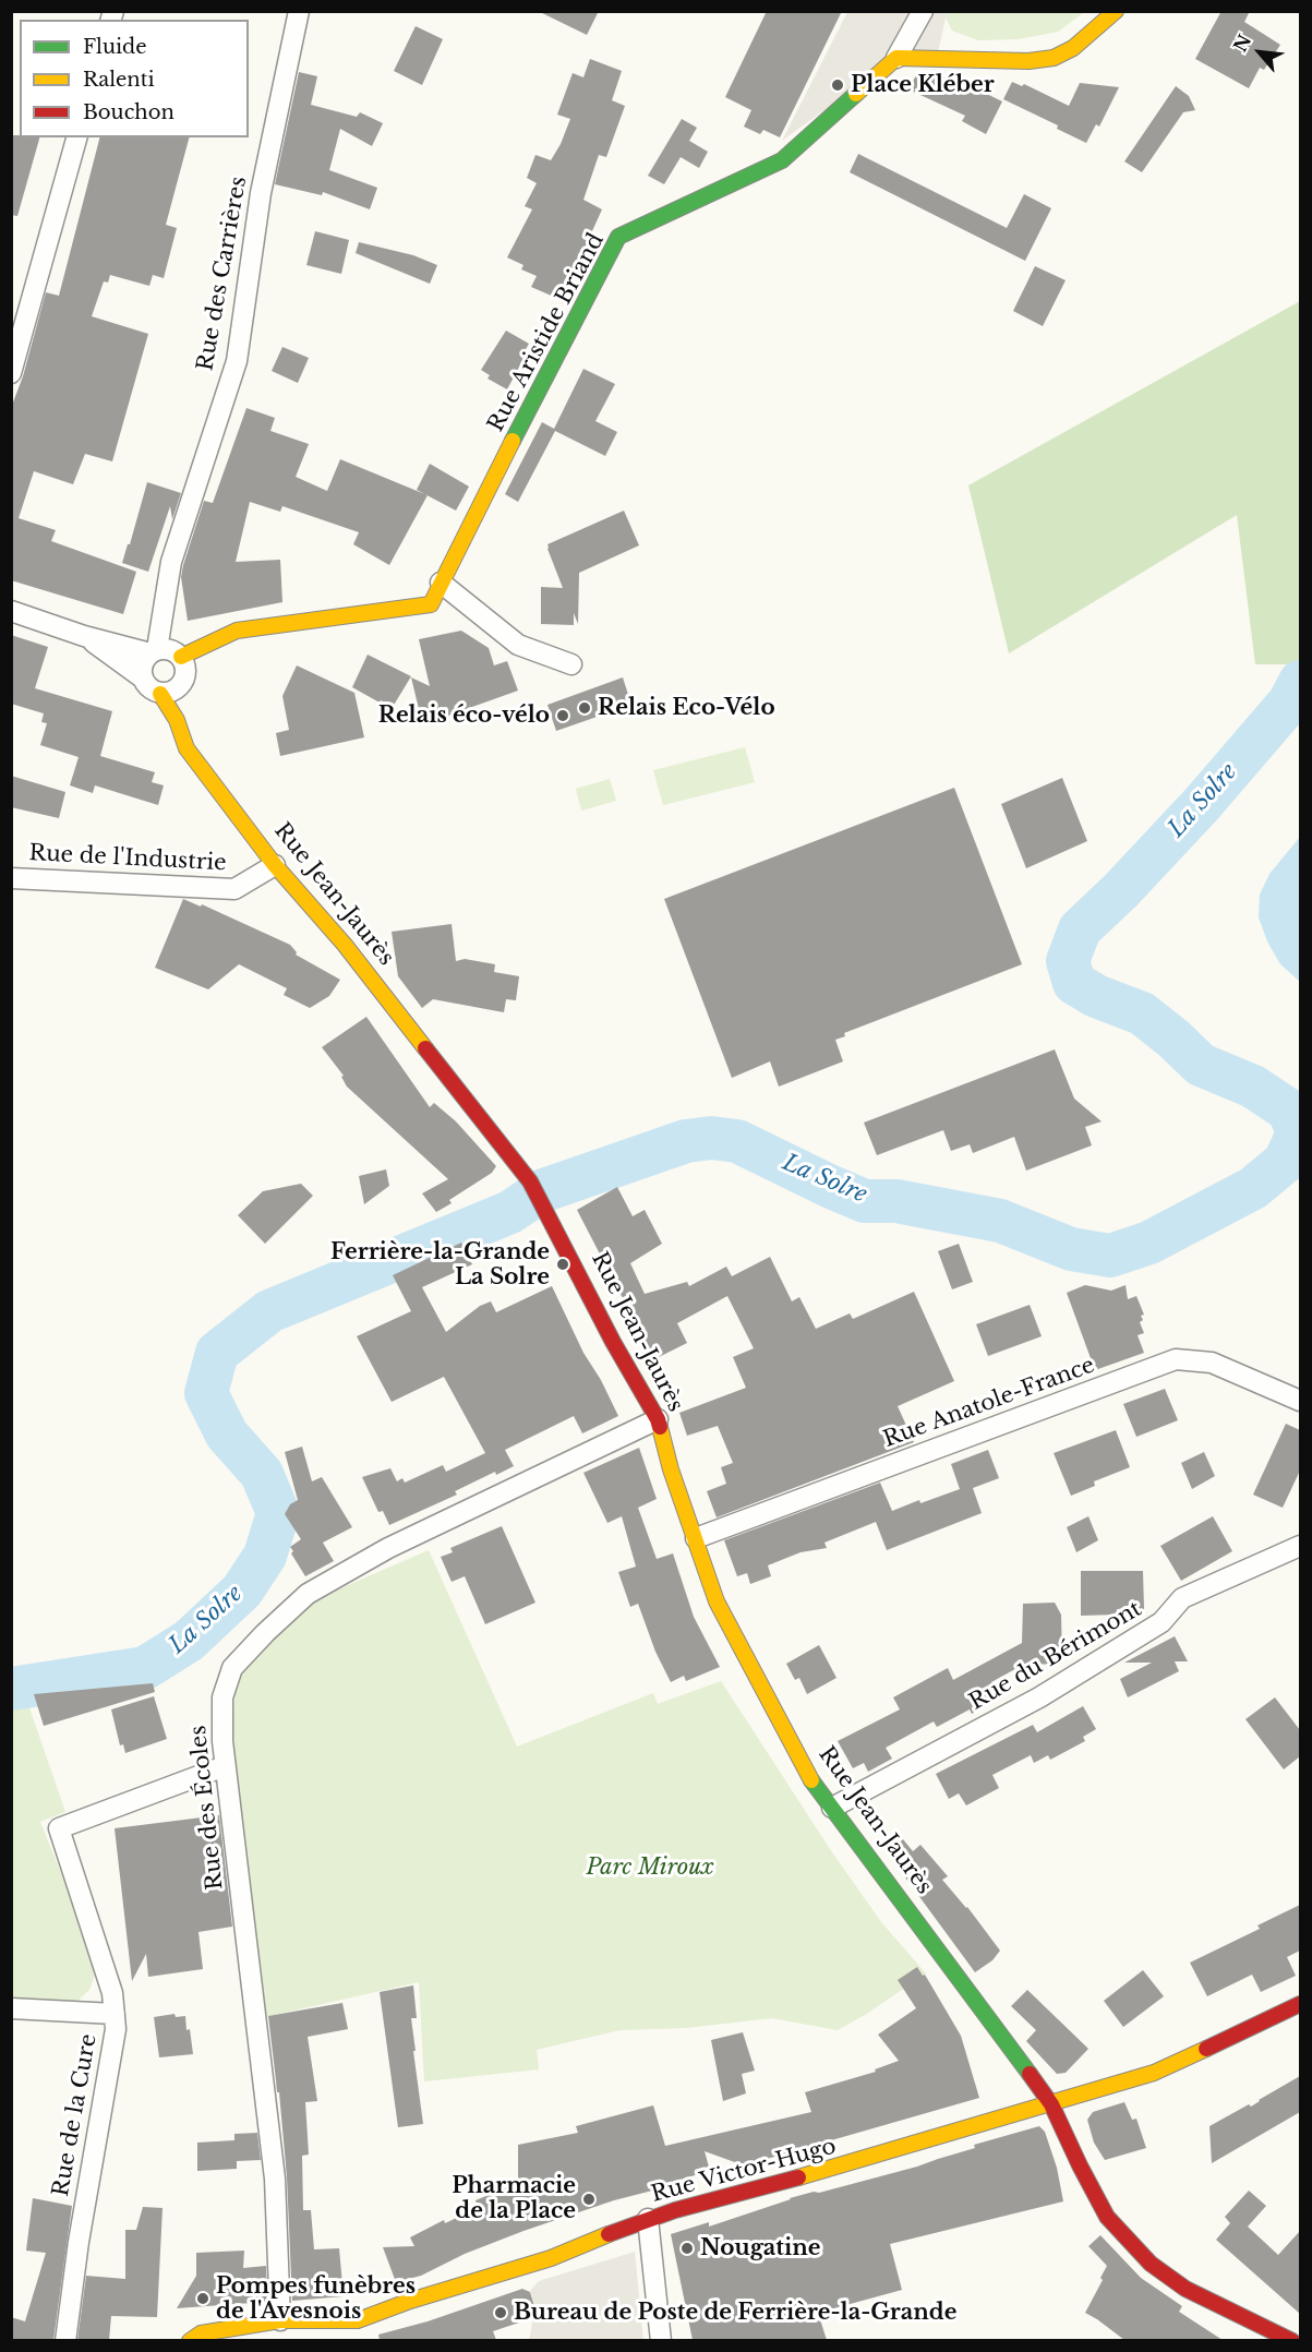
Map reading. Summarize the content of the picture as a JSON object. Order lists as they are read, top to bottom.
{
  "streets": {
    "street": [
      "Rue des Carrières",
      "Rue Aristide Briand",
      "Rue de l'Industrie",
      "Rue Jean-Jaurès",
      "Rue Anatole-France",
      "Rue du Bérimont",
      "Rue des Écoles",
      "Rue de la Cure",
      "Rue Victor-Hugo"
    ]
  },
  "crossings": [
    ["Rue des Carrières", "Rue Jean-Jaurès"],
    ["Rue de l'Industrie", "Rue Jean-Jaurès"],
    ["Rue Jean-Jaurès", "Rue Anatole-France"],
    ["Rue Jean-Jaurès", "Rue du Bérimont"],
    ["Rue Jean-Jaurès", "Rue des Écoles"],
    ["Rue Jean-Jaurès", "Rue Victor-Hugo"],
    ["Rue des Écoles", "Rue de la Cure"],
    ["Rue des Écoles", "Rue Victor-Hugo"]
  ],
  "water": ["La Solre"],
  "parks": ["Parc Miroux"],
  "places": [
    "Place Kléber",
    "Relais Eco-Vélo",
    "Relais éco-vélo",
    "Ferrière-la-Grande La Solre",
    "Pharmacie de la Place",
    "Nougatine",
    "Pompes funèbres de l'Avesnois",
    "Bureau de Poste de Ferrière-la-Grande"
  ],
  "legend": ["Fluide", "Ralenti", "Bouchon"],
  "north": "top left"
}
